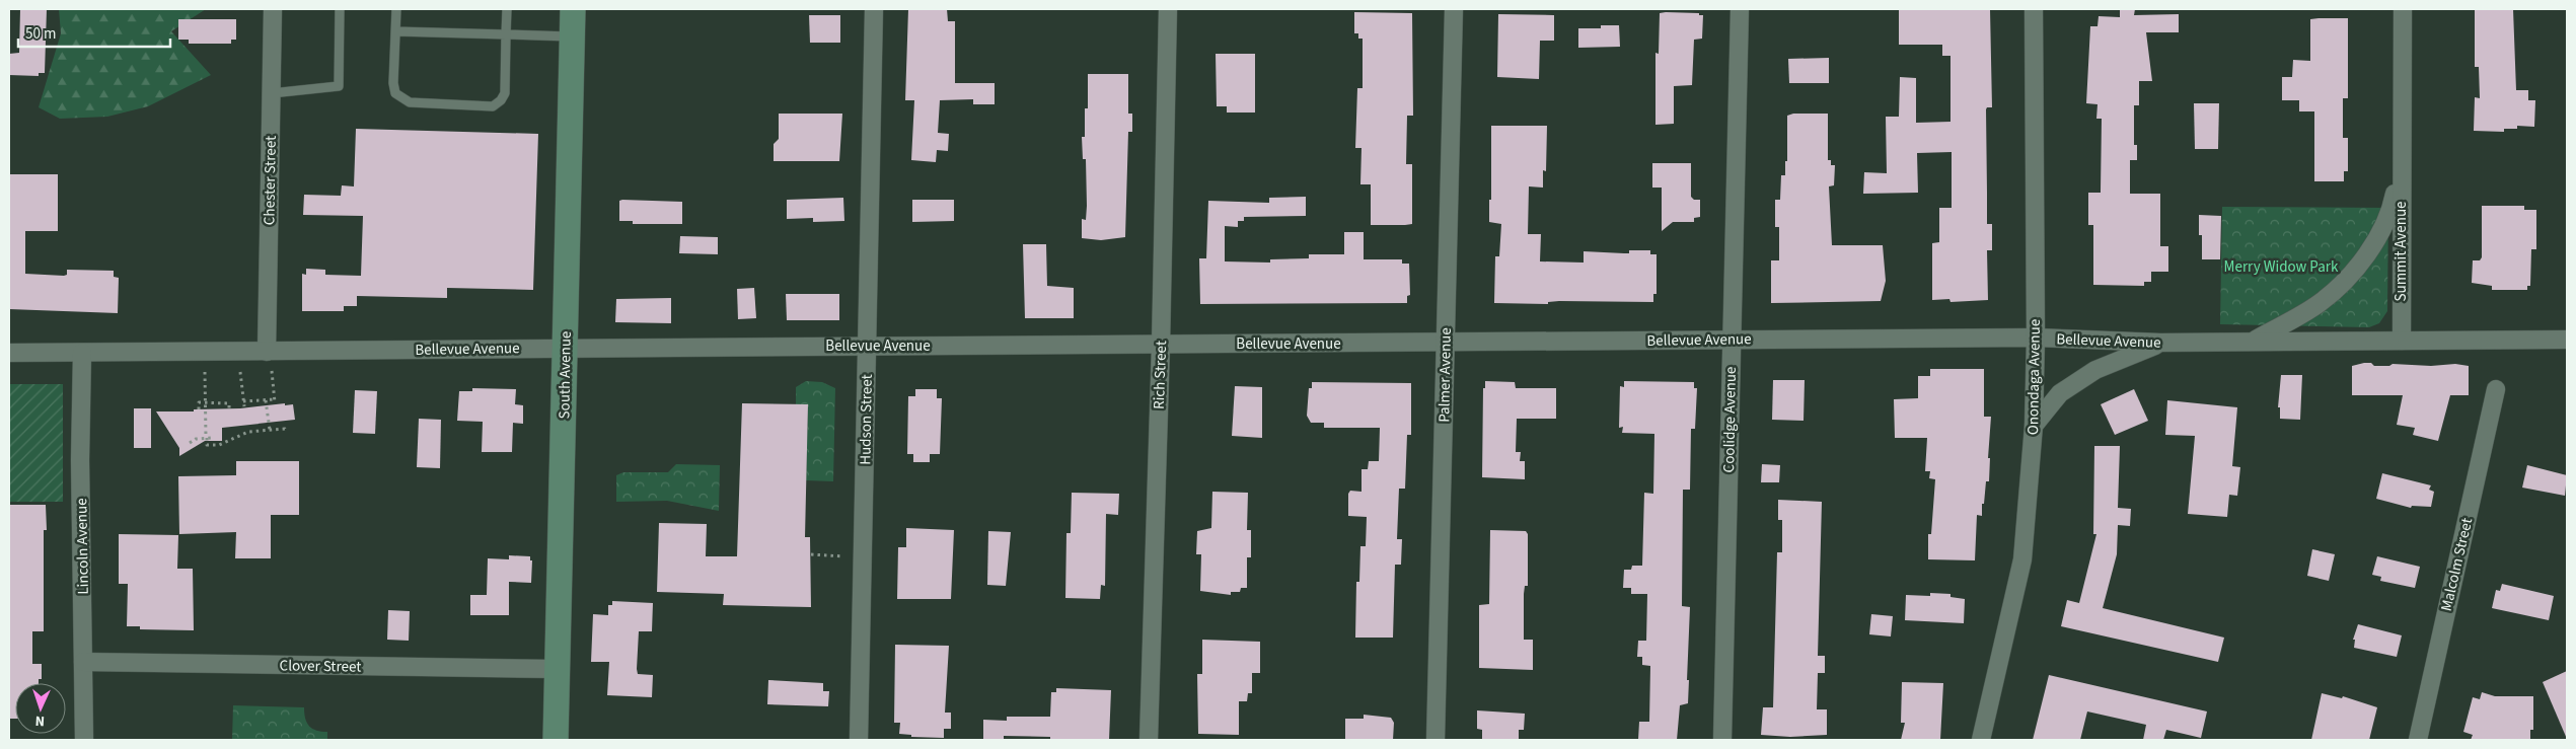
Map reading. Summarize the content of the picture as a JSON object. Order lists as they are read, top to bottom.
{
  "streets": {
    "main road": ["South Avenue"],
    "street": [
      "Chester Street",
      "Summit Avenue",
      "Bellevue Avenue",
      "Rich Street",
      "Palmer Avenue",
      "Onondaga Avenue",
      "Hudson Street",
      "Coolidge Avenue",
      "Lincoln Avenue",
      "Malcolm Street",
      "Clover Street"
    ]
  },
  "crossings": [
    ["Chester Street", "Bellevue Avenue"],
    ["Summit Avenue", "Bellevue Avenue"],
    ["Bellevue Avenue", "South Avenue"],
    ["Bellevue Avenue", "Rich Street"],
    ["Bellevue Avenue", "Palmer Avenue"],
    ["Bellevue Avenue", "Onondaga Avenue"],
    ["Bellevue Avenue", "Hudson Street"],
    ["Bellevue Avenue", "Coolidge Avenue"],
    ["Bellevue Avenue", "Lincoln Avenue"],
    ["South Avenue", "Clover Street"],
    ["Lincoln Avenue", "Clover Street"]
  ],
  "parks": ["Merry Widow Park"],
  "scale_bar": "50 m",
  "north": "bottom"
}
